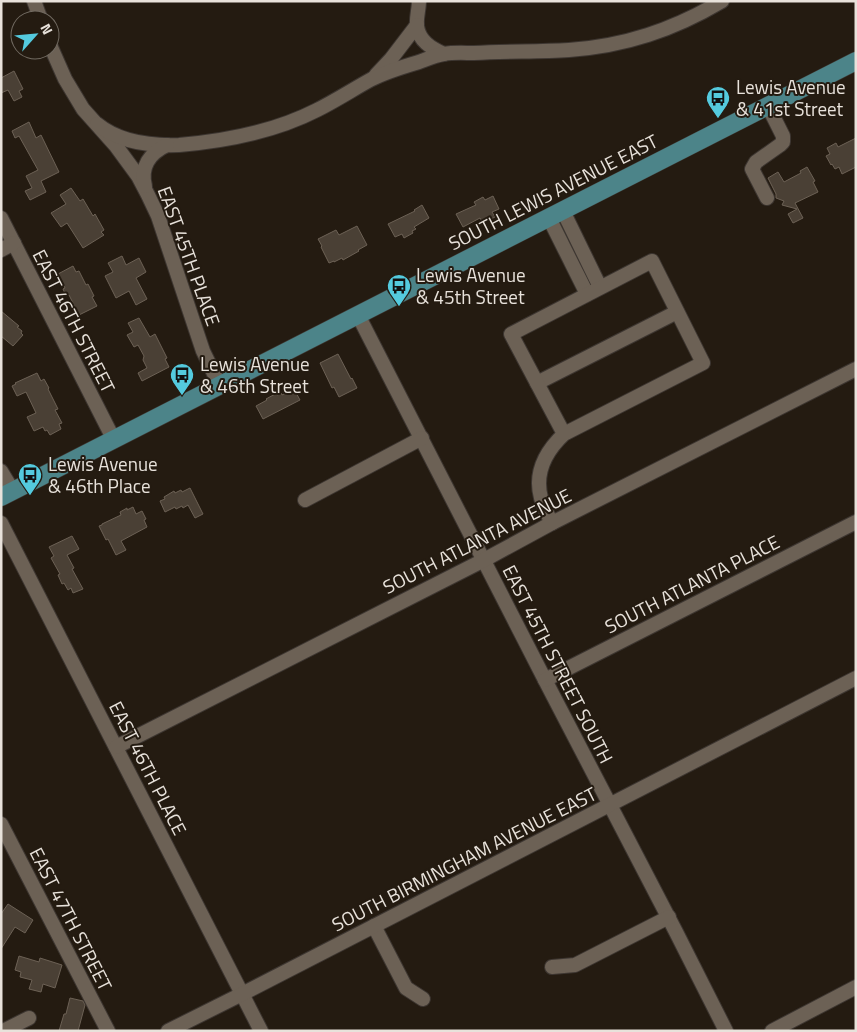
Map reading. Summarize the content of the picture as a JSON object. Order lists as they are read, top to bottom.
{
  "streets": {
    "main road": ["SOUTH LEWIS AVENUE EAST"],
    "street": [
      "EAST 45TH PLACE",
      "EAST 46TH STREET",
      "SOUTH ATLANTA AVENUE",
      "SOUTH ATLANTA PLACE",
      "EAST 45TH STREET SOUTH",
      "EAST 46TH PLACE",
      "SOUTH BIRMINGHAM AVENUE EAST",
      "EAST 47TH STREET"
    ]
  },
  "crossings": [
    ["SOUTH LEWIS AVENUE EAST", "EAST 45TH PLACE"],
    ["SOUTH LEWIS AVENUE EAST", "EAST 46TH STREET"],
    ["SOUTH LEWIS AVENUE EAST", "EAST 45TH STREET SOUTH"],
    ["SOUTH ATLANTA AVENUE", "EAST 45TH STREET SOUTH"],
    ["SOUTH ATLANTA AVENUE", "EAST 46TH PLACE"],
    ["SOUTH ATLANTA PLACE", "EAST 45TH STREET SOUTH"],
    ["EAST 45TH STREET SOUTH", "SOUTH BIRMINGHAM AVENUE EAST"],
    ["EAST 46TH PLACE", "SOUTH BIRMINGHAM AVENUE EAST"]
  ],
  "places": {
    "bus stop": [
      "Lewis Avenue & 41st Street",
      "Lewis Avenue & 45th Street",
      "Lewis Avenue & 46th Street",
      "Lewis Avenue & 46th Place"
    ]
  },
  "north": "top right"
}
